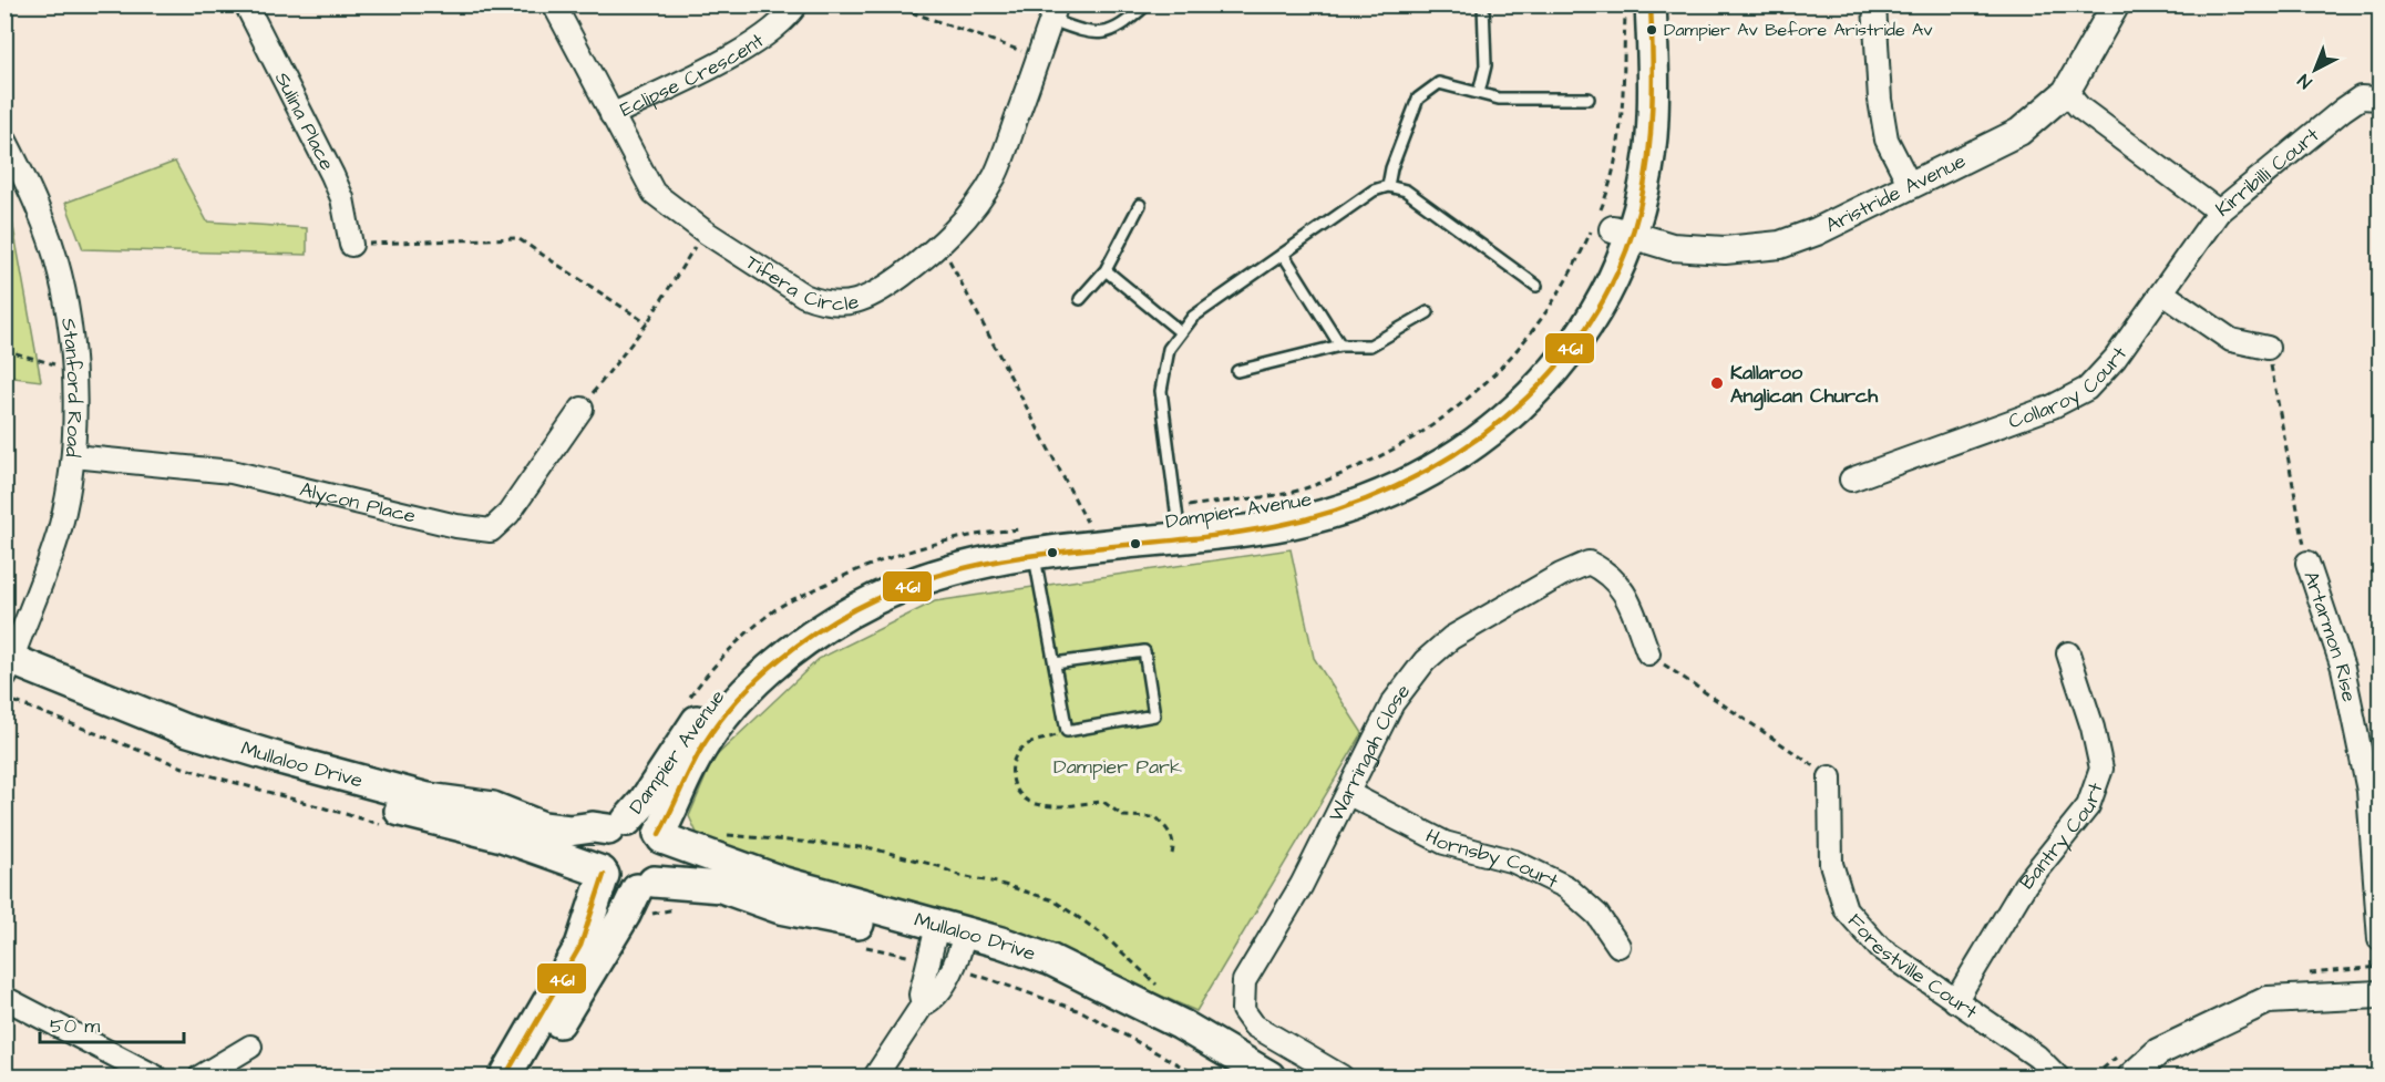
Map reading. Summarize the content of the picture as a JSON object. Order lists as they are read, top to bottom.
{
  "streets": {
    "main road": ["Dampier Avenue", "Mullaloo Drive"],
    "street": [
      "Eclipse Crescent",
      "Sulina Place",
      "Kirribilli Court",
      "Aristride Avenue",
      "Tifera Circle",
      "Collaroy Court",
      "Stanford Road",
      "Alycon Place",
      "Artarmon Rise",
      "Warringah Close",
      "Bantry Court",
      "Hornsby Court",
      "Forestville Court"
    ]
  },
  "crossings": [
    ["Eclipse Crescent", "Tifera Circle"],
    ["Kirribilli Court", "Aristride Avenue"],
    ["Kirribilli Court", "Collaroy Court"],
    ["Aristride Avenue", "Dampier Avenue"],
    ["Stanford Road", "Alycon Place"],
    ["Stanford Road", "Mullaloo Drive"],
    ["Dampier Avenue", "Mullaloo Drive"],
    ["Warringah Close", "Hornsby Court"],
    ["Bantry Court", "Forestville Court"]
  ],
  "parks": ["Dampier Park"],
  "places": ["Dampier Av Before Aristride Av", "Kallaroo Anglican Church"],
  "lines": ["transit line 461"],
  "scale_bar": "50 m",
  "north": "bottom left"
}
